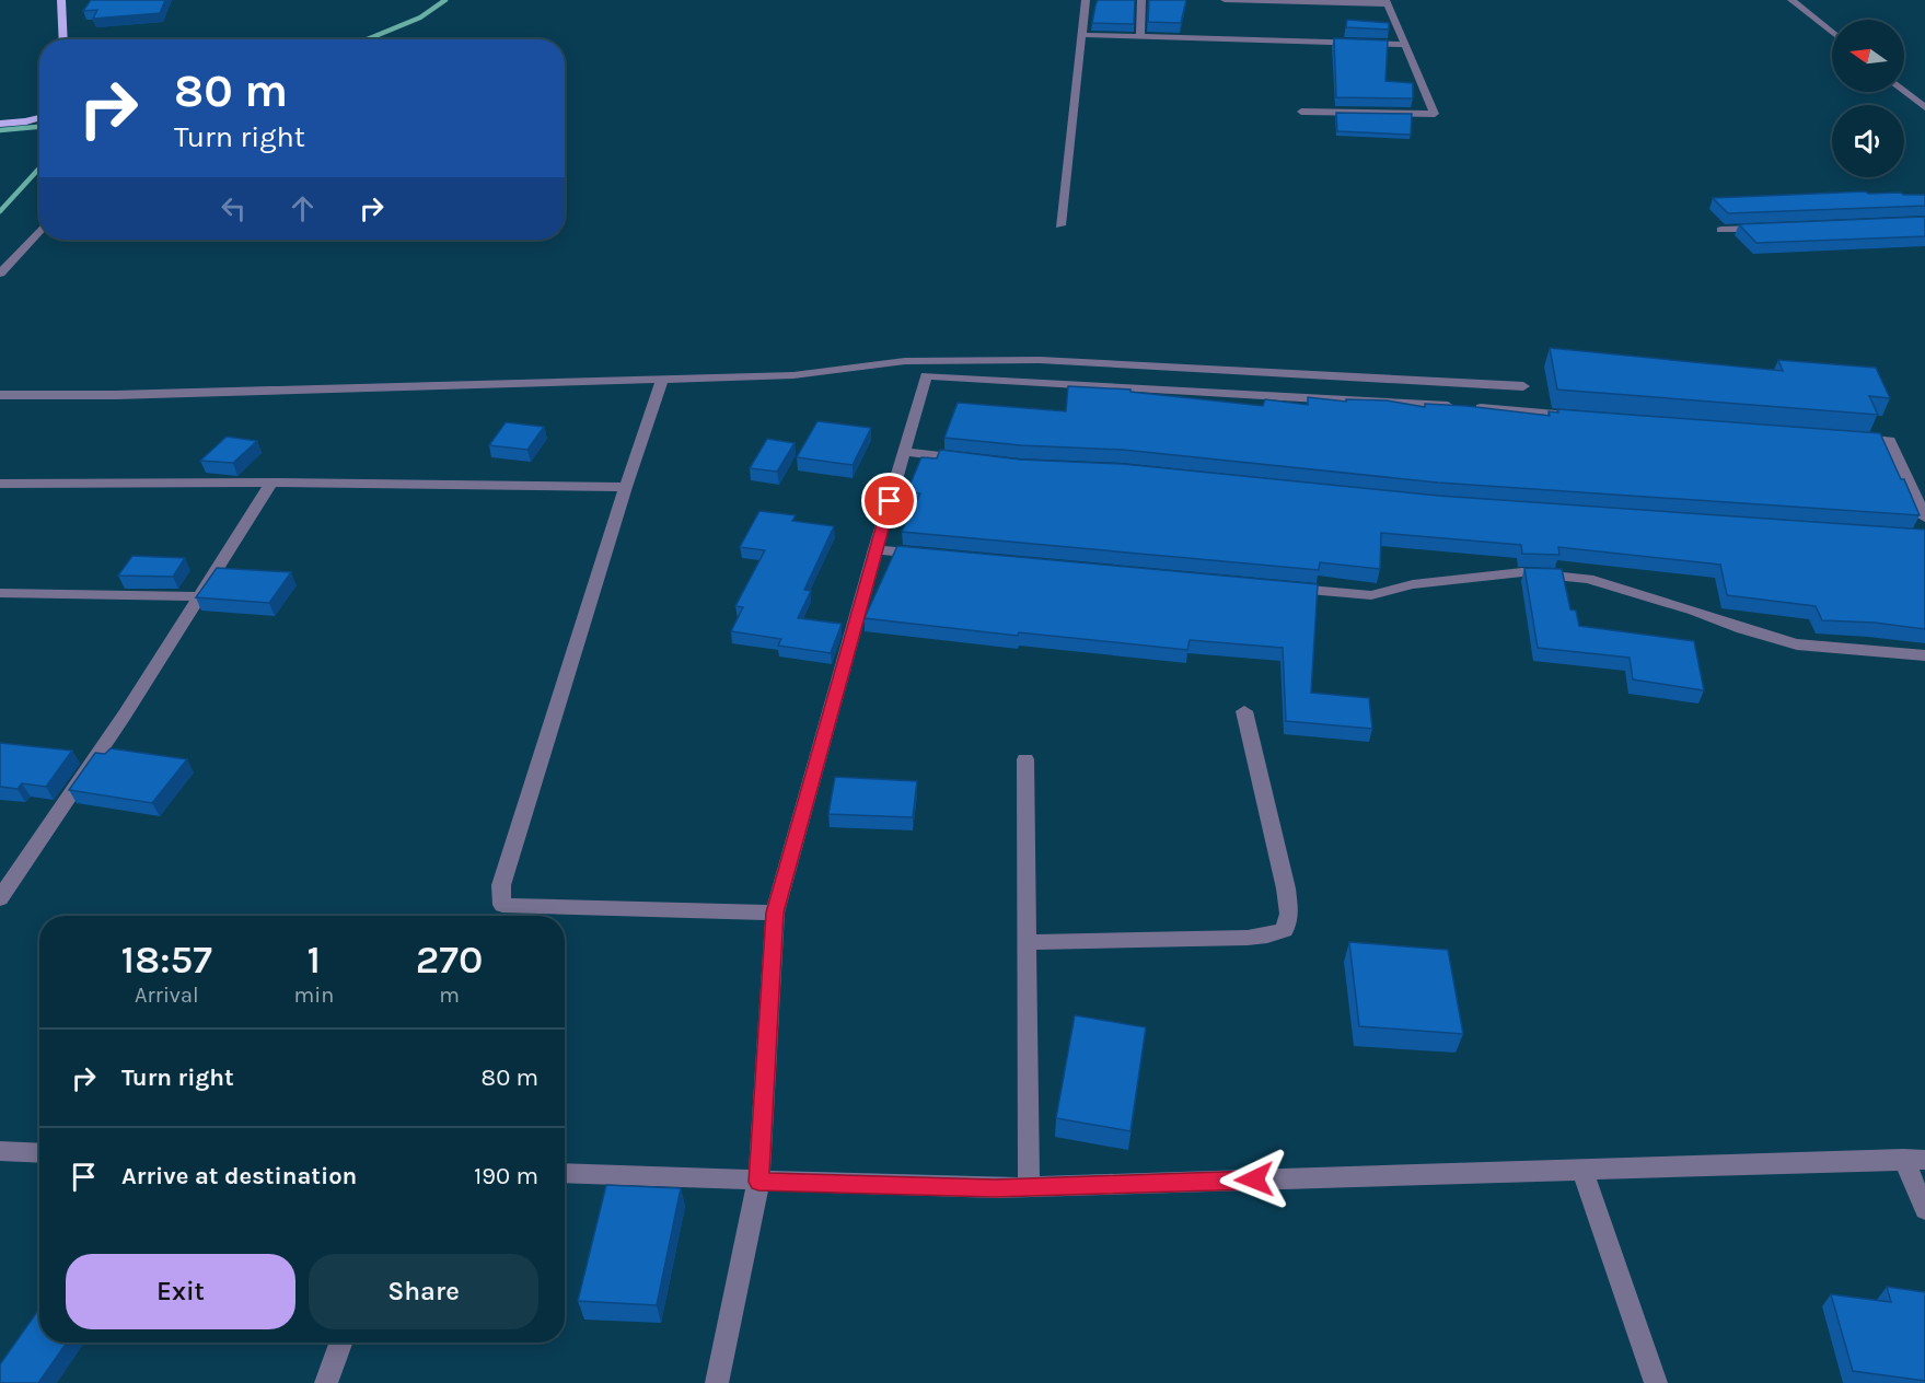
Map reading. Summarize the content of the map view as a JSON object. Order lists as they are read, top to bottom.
{
  "north": "left",
  "page": {
    "turn": ["80 m", "Turn right"],
    "eta": [
      "18:57",
      "Arrival",
      "1",
      "min",
      "270",
      "m"
    ],
    "list": [
      {
        "name": "Turn right",
        "value": "80 m"
      },
      {
        "name": "Arrive at destination",
        "value": "190 m"
      }
    ],
    "buttons": ["Exit", "Share"]
  }
}
